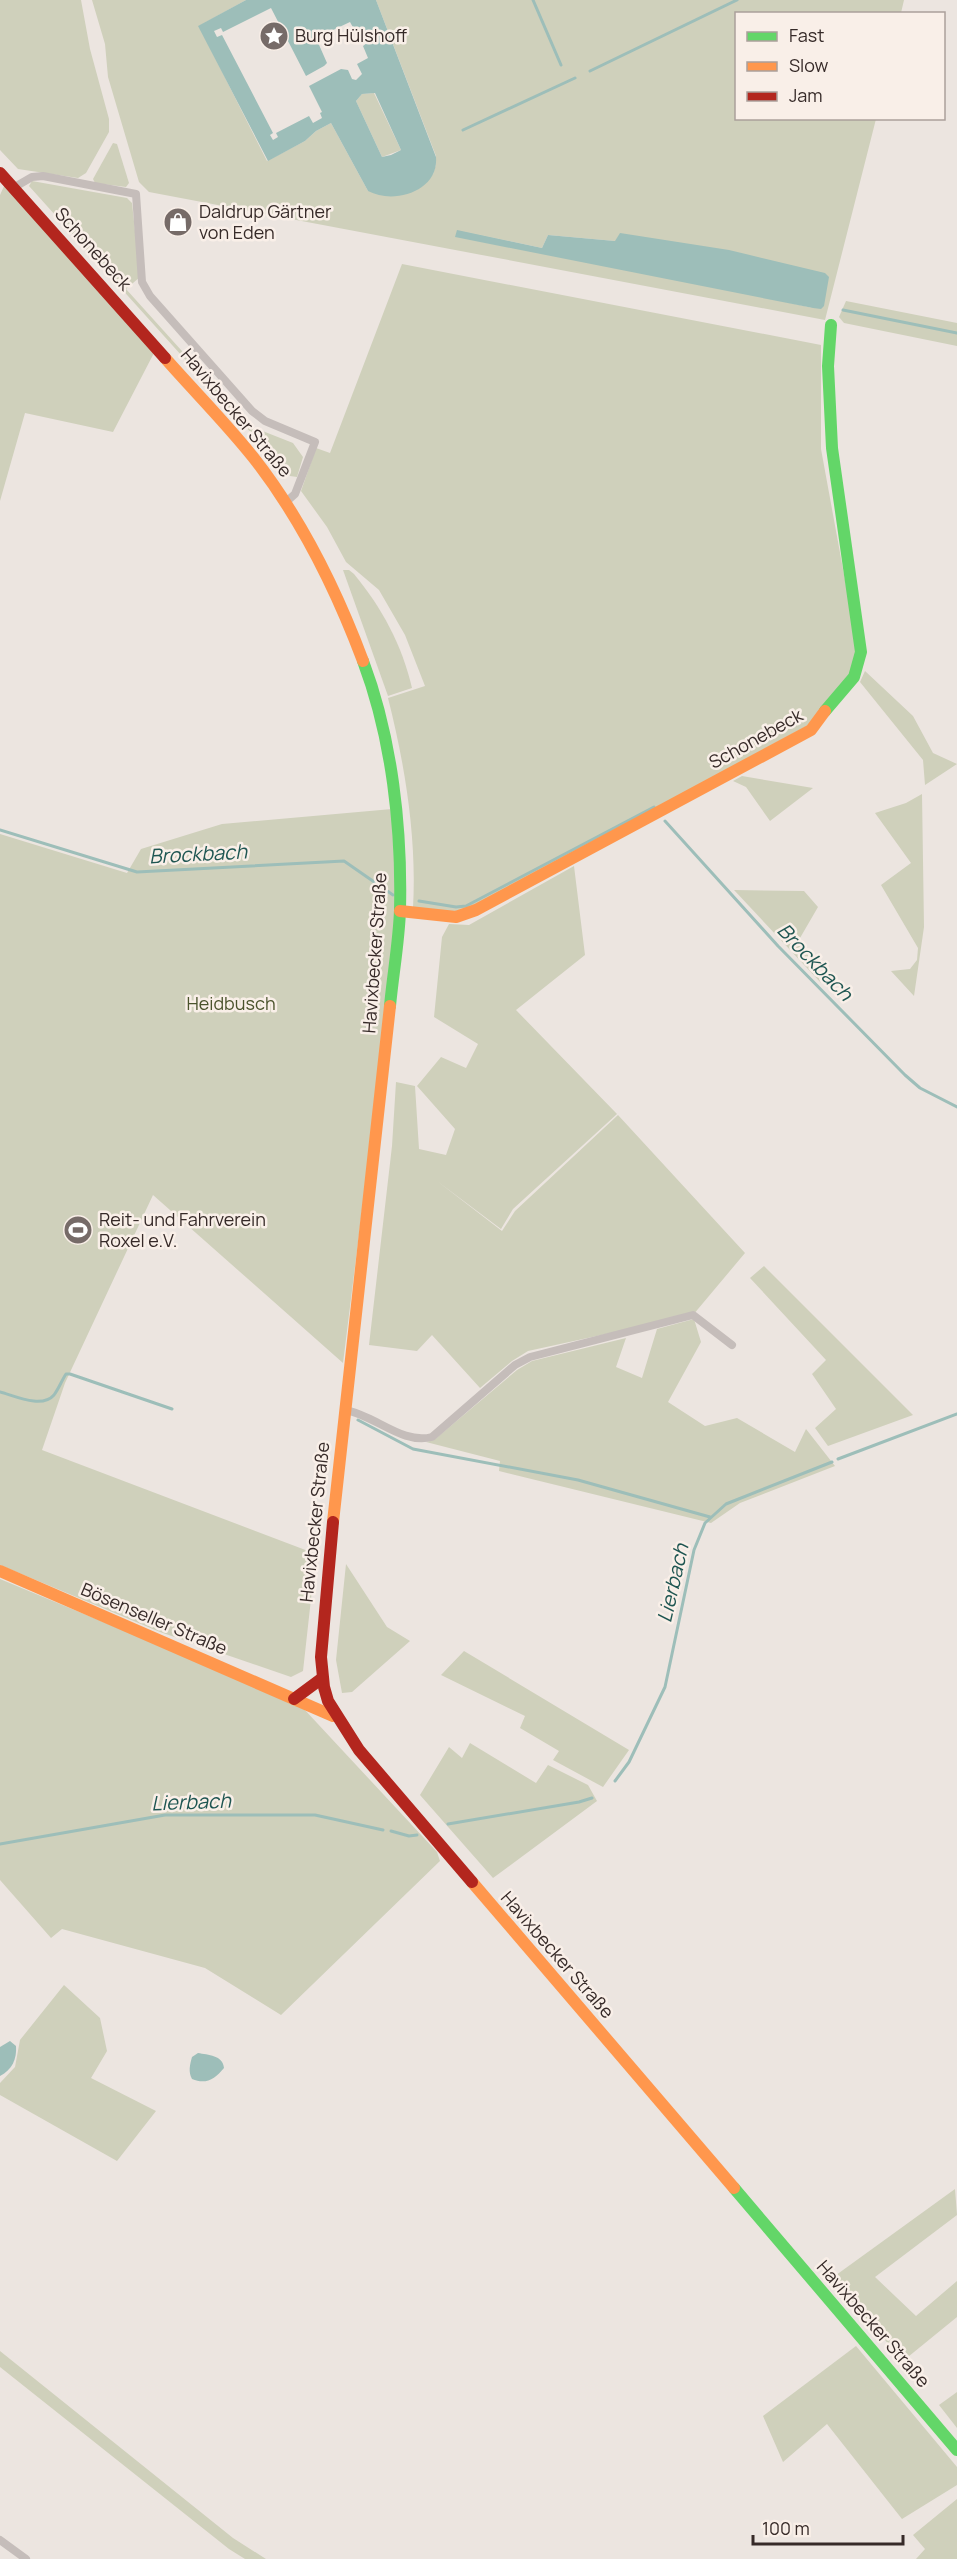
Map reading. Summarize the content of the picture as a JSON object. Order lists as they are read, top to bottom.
{
  "streets": {
    "main road": ["Schonebeck", "Havixbecker Straße", "Bösenseller Straße"]
  },
  "crossings": [
    ["Schonebeck", "Havixbecker Straße"],
    ["Havixbecker Straße", "Bösenseller Straße"]
  ],
  "water": ["Brockbach", "Lierbach"],
  "parks": ["Heidbusch"],
  "places": {
    "place": ["Burg Hülshoff"],
    "shop": ["Daldrup Gärtner von Eden"],
    "sports": ["Reit- und Fahrverein Roxel e.V."]
  },
  "legend": ["Fast", "Slow", "Jam"],
  "scale_bar": "100 m"
}
